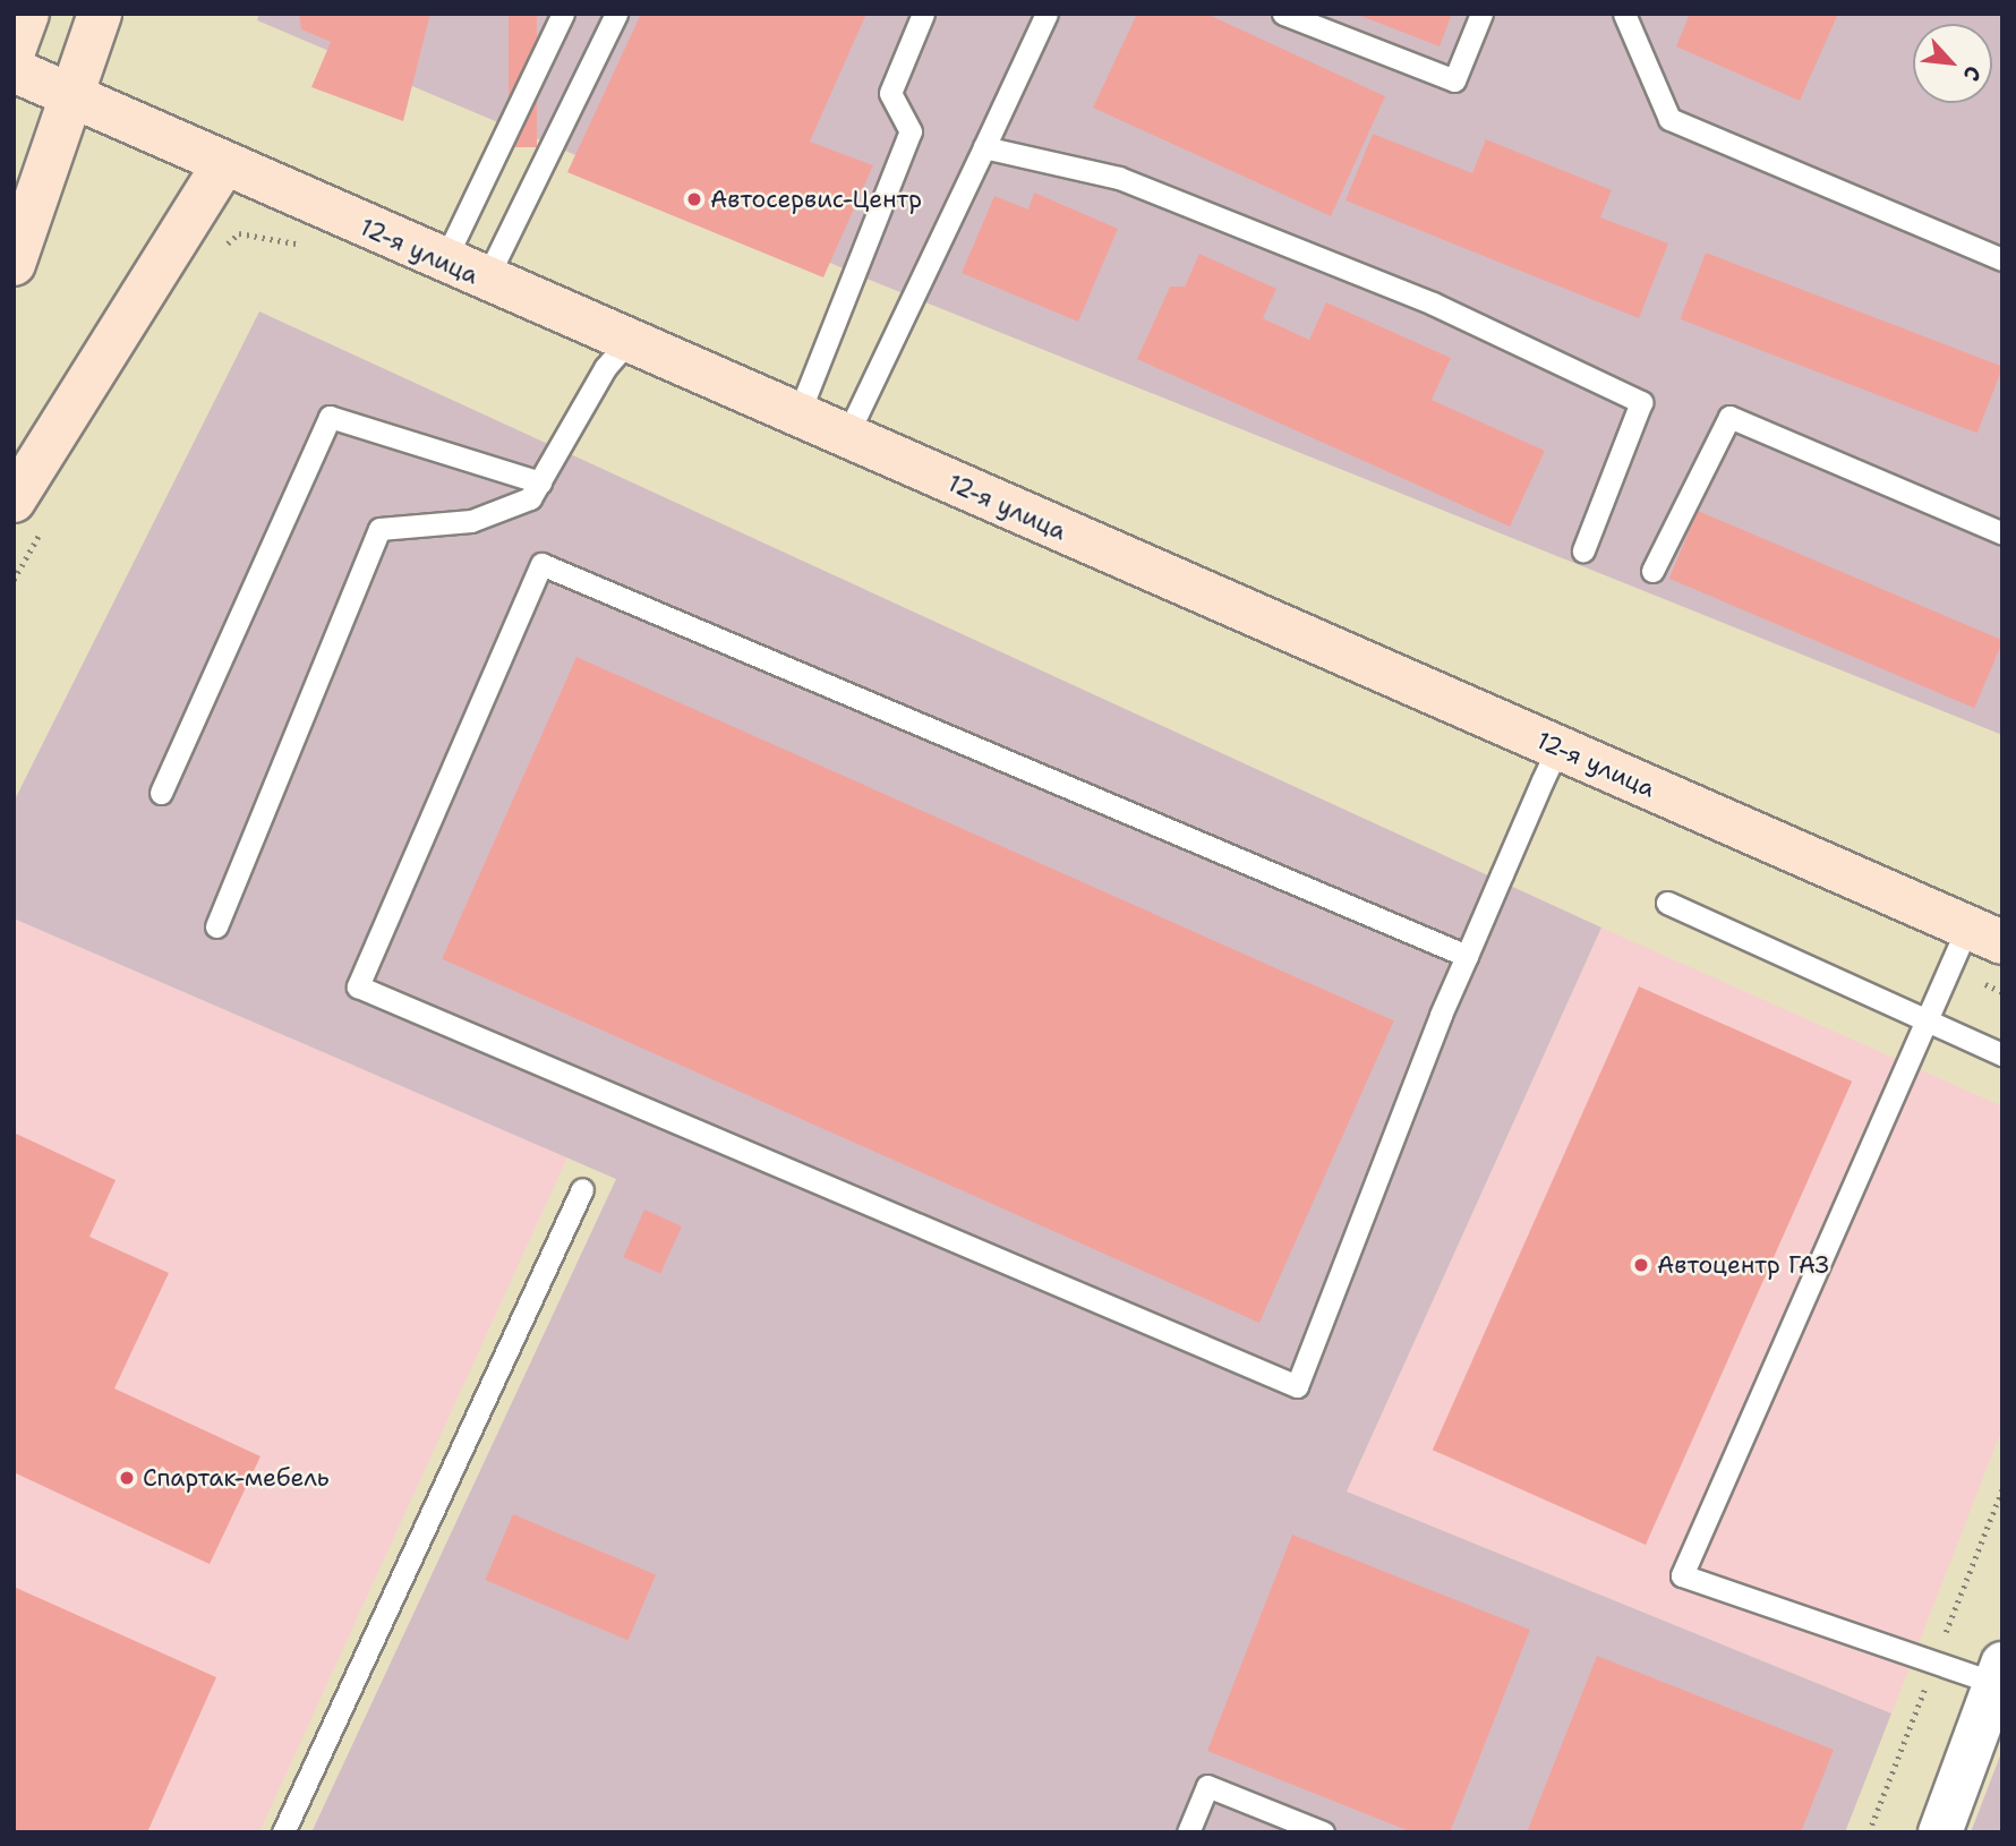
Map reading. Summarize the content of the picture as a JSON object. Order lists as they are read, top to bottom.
{
  "streets": {
    "main road": ["12-я улица"]
  },
  "places": ["Автосервис-Центр", "Автоцентр ГАЗ", "Спартак-мебель"],
  "north": "bottom right"
}
